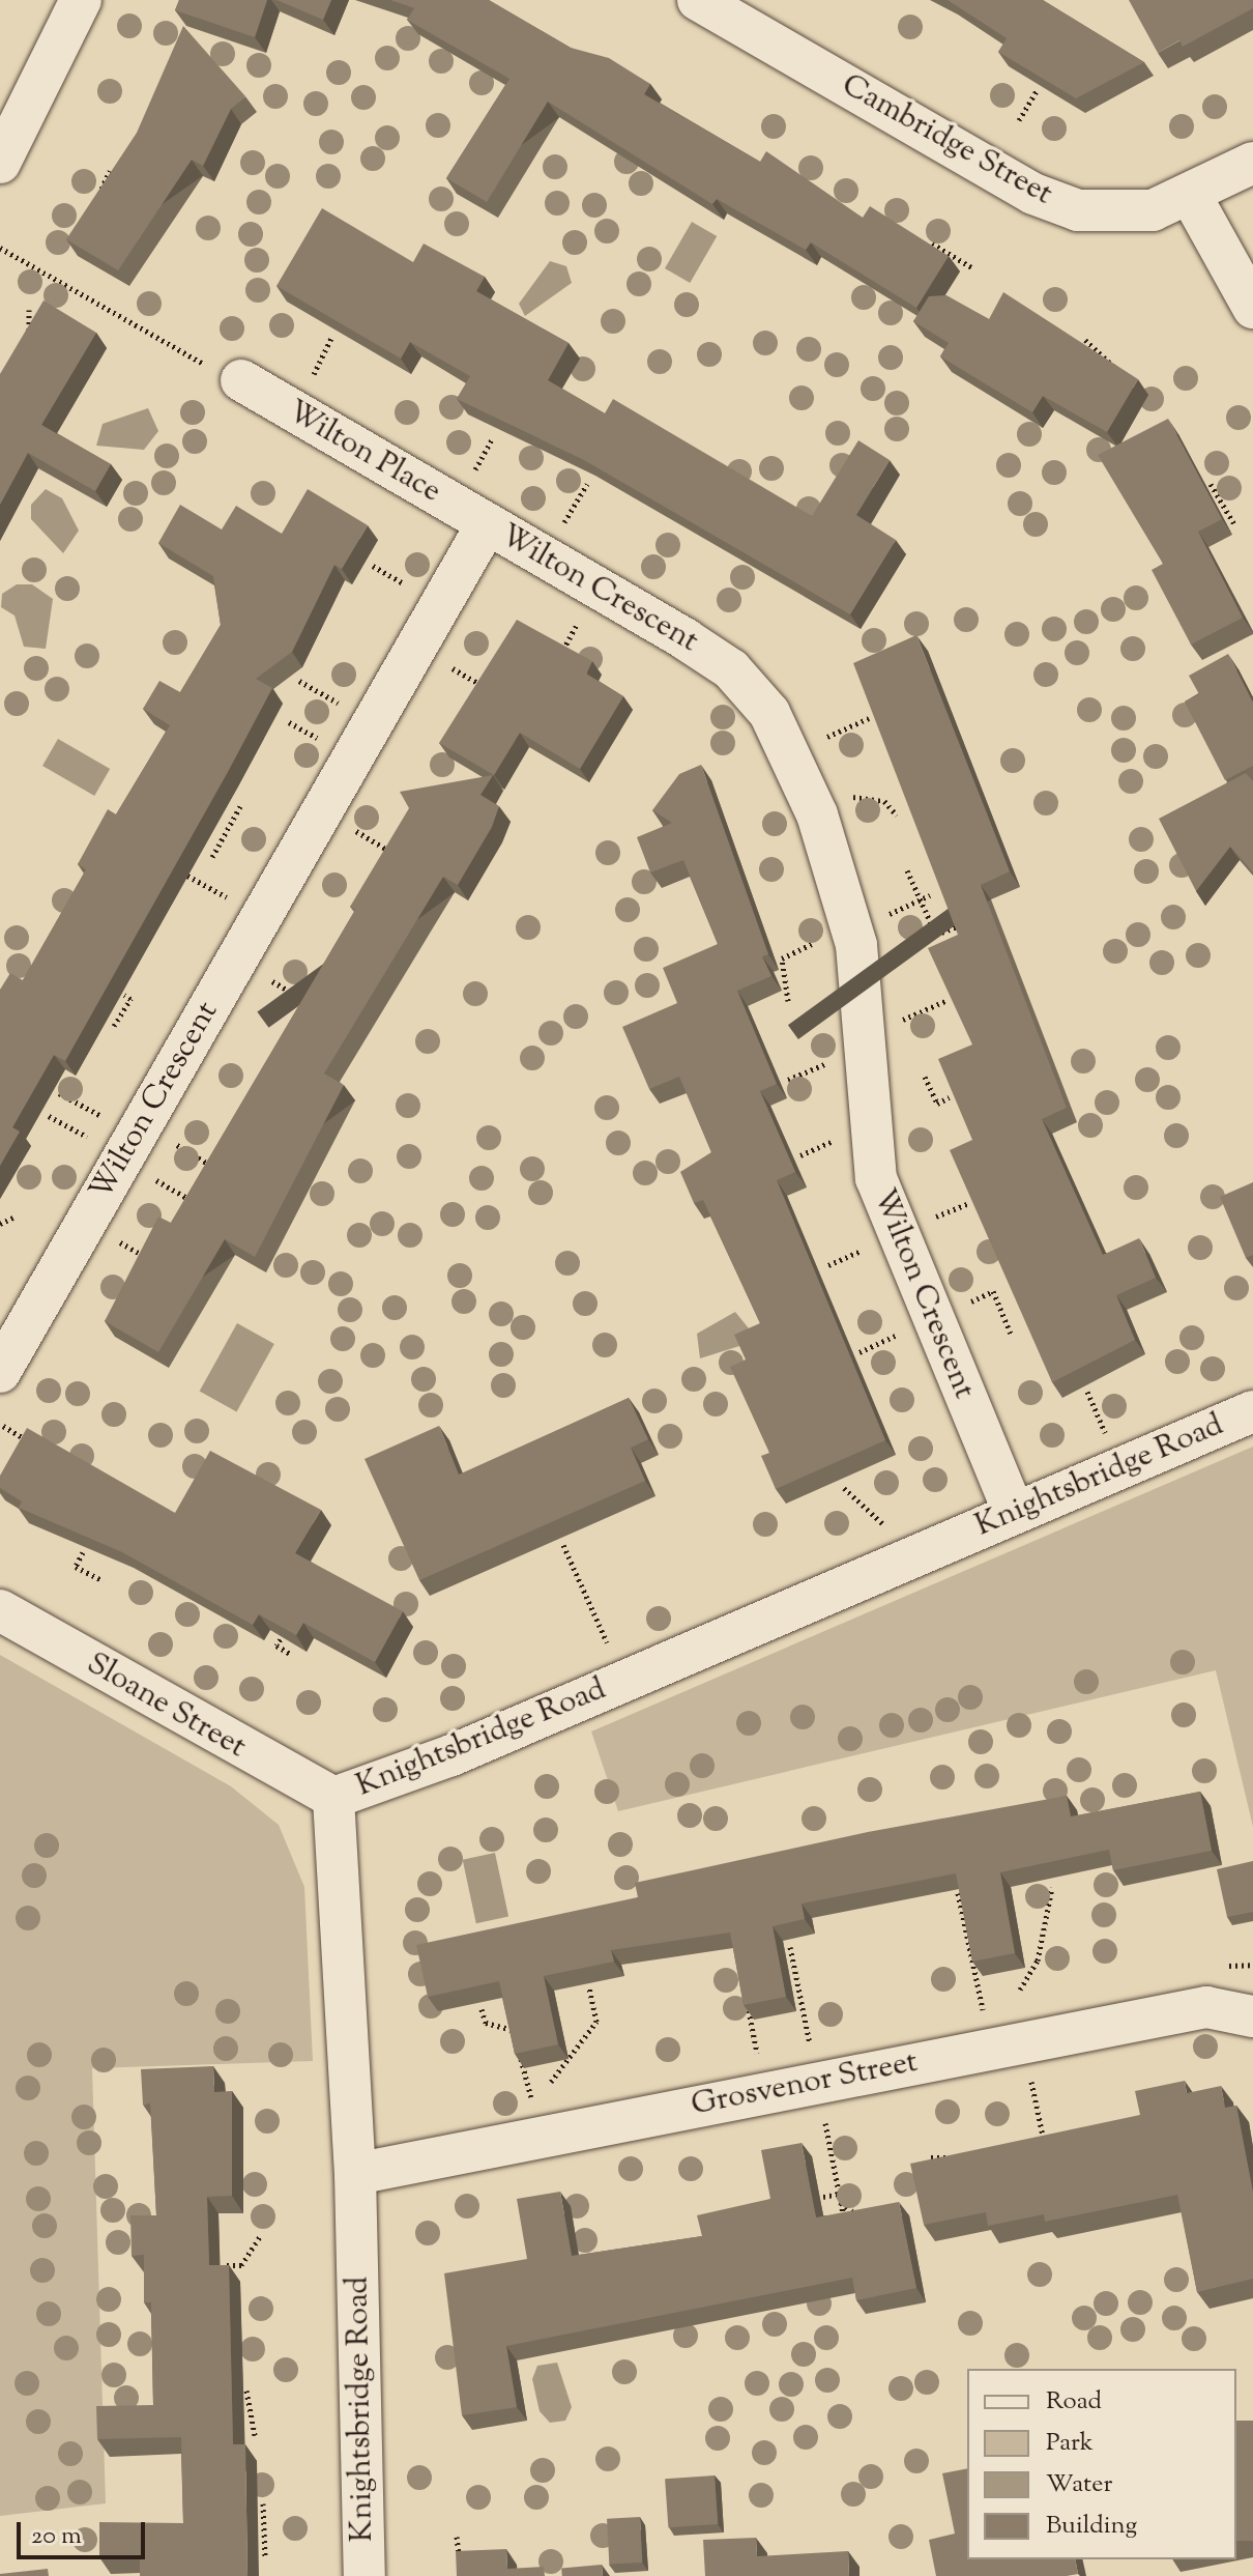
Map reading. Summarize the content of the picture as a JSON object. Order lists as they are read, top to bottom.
{
  "streets": {
    "street": [
      "Cambridge Street",
      "Wilton Place",
      "Wilton Crescent",
      "Knightsbridge Road",
      "Sloane Street",
      "Grosvenor Street"
    ]
  },
  "crossings": [
    ["Wilton Place", "Wilton Crescent"],
    ["Wilton Crescent", "Knightsbridge Road"],
    ["Knightsbridge Road", "Sloane Street"],
    ["Knightsbridge Road", "Grosvenor Street"]
  ],
  "legend": [
    "Road",
    "Park",
    "Water",
    "Building"
  ],
  "scale_bar": "20 m"
}
